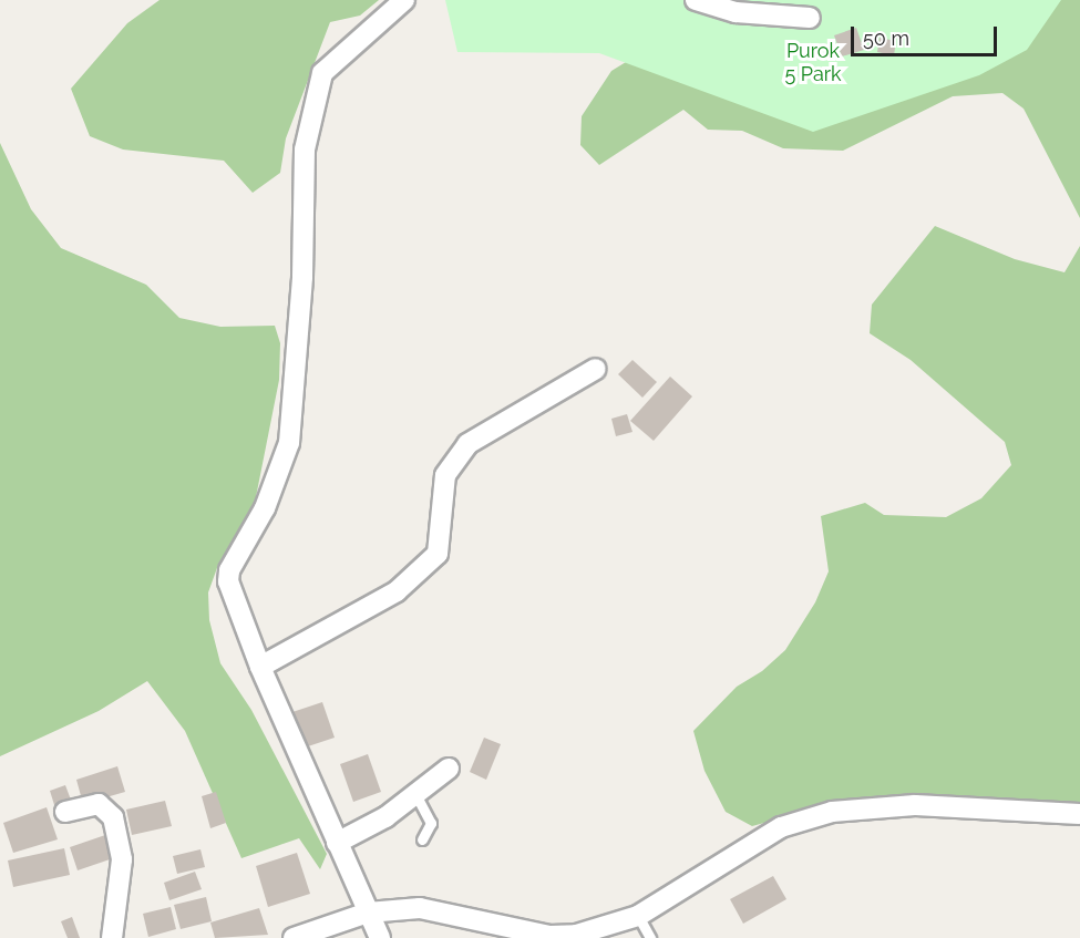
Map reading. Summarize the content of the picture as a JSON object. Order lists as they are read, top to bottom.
{
  "parks": ["Purok 5 Park"],
  "scale_bar": "50 m"
}
